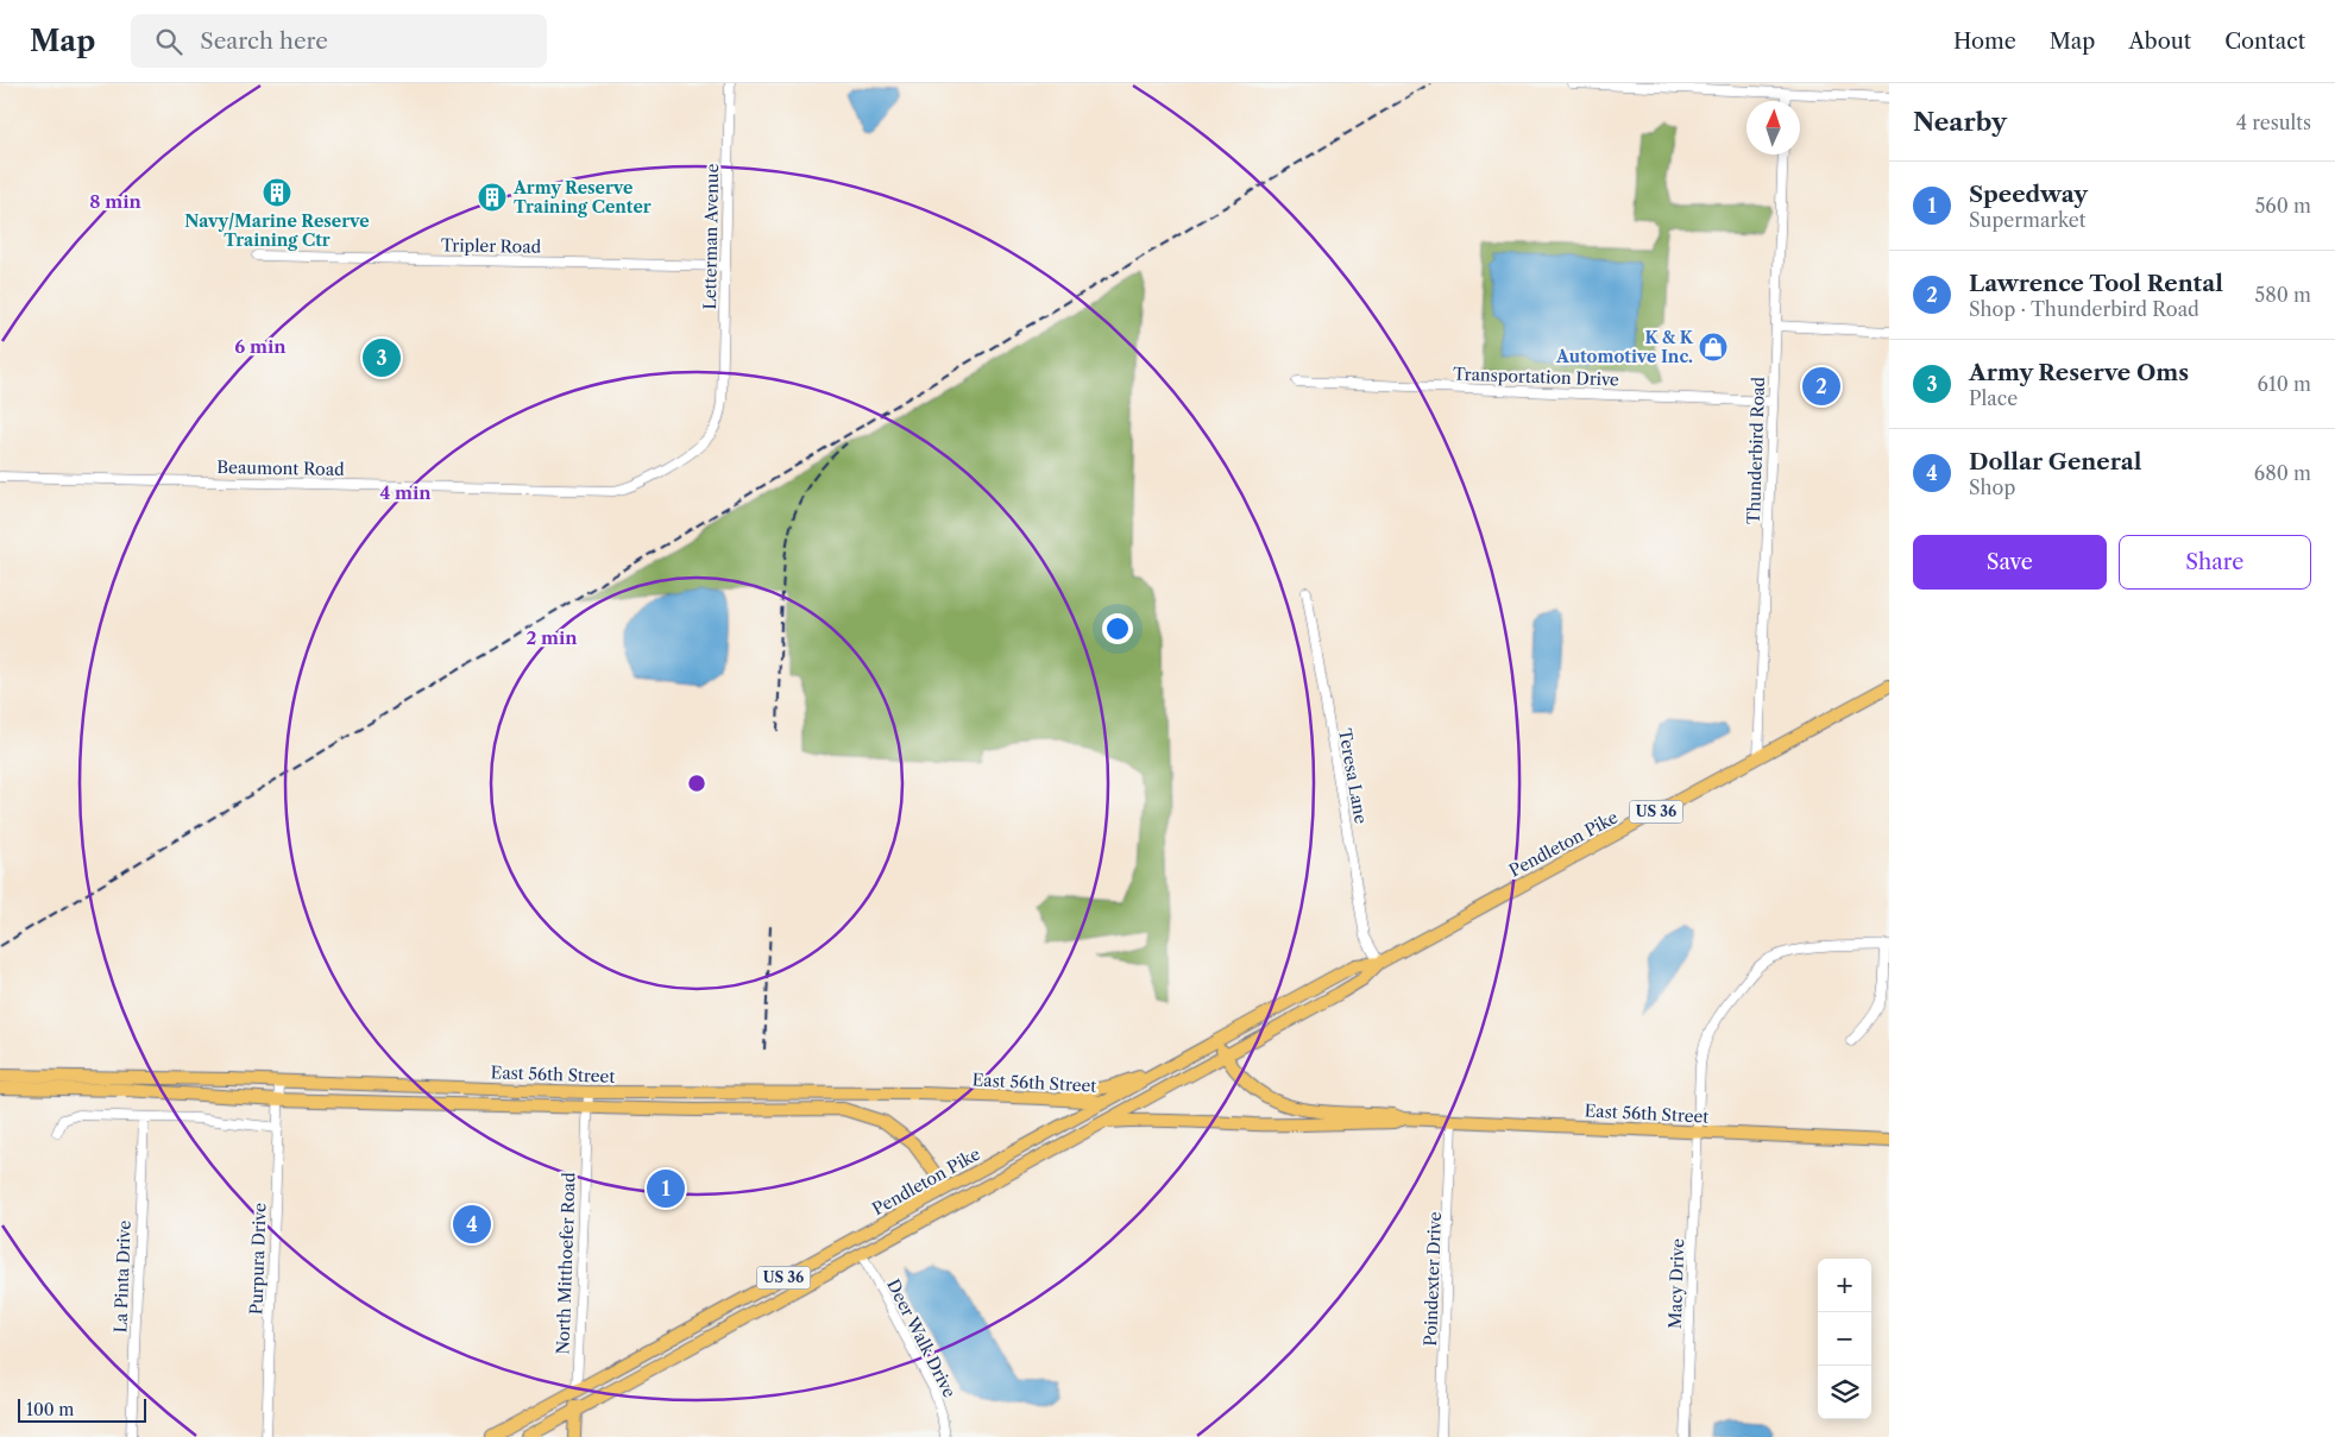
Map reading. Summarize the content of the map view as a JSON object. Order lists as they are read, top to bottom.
{
  "streets": {
    "main road": [
      "US 36",
      "Pendleton Pike",
      "East 56th Street",
      "North Mitthoefer Road"
    ],
    "street": [
      "Letterman Avenue",
      "Tripler Road",
      "Transportation Drive",
      "Thunderbird Road",
      "Beaumont Road",
      "Teresa Lane",
      "Purpura Drive",
      "La Pinta Drive",
      "Poindexter Drive",
      "Macy Drive",
      "Deer Walk Drive"
    ]
  },
  "crossings": [
    ["Letterman Avenue", "Tripler Road"],
    ["Letterman Avenue", "Beaumont Road"],
    ["Transportation Drive", "Thunderbird Road"],
    ["Thunderbird Road", "Pendleton Pike"],
    ["Teresa Lane", "Pendleton Pike"],
    ["Pendleton Pike", "East 56th Street"],
    ["Pendleton Pike", "North Mitthoefer Road"],
    ["Pendleton Pike", "Deer Walk Drive"],
    ["East 56th Street", "Purpura Drive"],
    ["East 56th Street", "North Mitthoefer Road"],
    ["East 56th Street", "Poindexter Drive"],
    ["East 56th Street", "Macy Drive"]
  ],
  "places": {
    "building": ["Navy/Marine Reserve Training Ctr", "Army Reserve Training Center"],
    "shop": ["K & K Automotive Inc."]
  },
  "scale_bar": "100 m",
  "north": "top",
  "page": {
    "header": "Map",
    "search": "Search here",
    "nav": [
      "Home",
      "Map",
      "About",
      "Contact"
    ],
    "heading": ["Nearby", "4 results"],
    "list": [
      {
        "mark": "1",
        "name": "Speedway",
        "note": "Supermarket",
        "value": "560 m"
      },
      {
        "mark": "2",
        "name": "Lawrence Tool Rental",
        "note": "Shop · Thunderbird Road",
        "value": "580 m"
      },
      {
        "mark": "3",
        "name": "Army Reserve Oms",
        "note": "Place",
        "value": "610 m"
      },
      {
        "mark": "4",
        "name": "Dollar General",
        "note": "Shop",
        "value": "680 m"
      }
    ],
    "pins": [
      "3",
      "2",
      "1",
      "4"
    ],
    "buttons": ["Save", "Share"],
    "map_buttons": ["+", "−"],
    "scale": "100 m"
  },
  "rings": [
    "8 min",
    "6 min",
    "4 min",
    "2 min"
  ]
}
